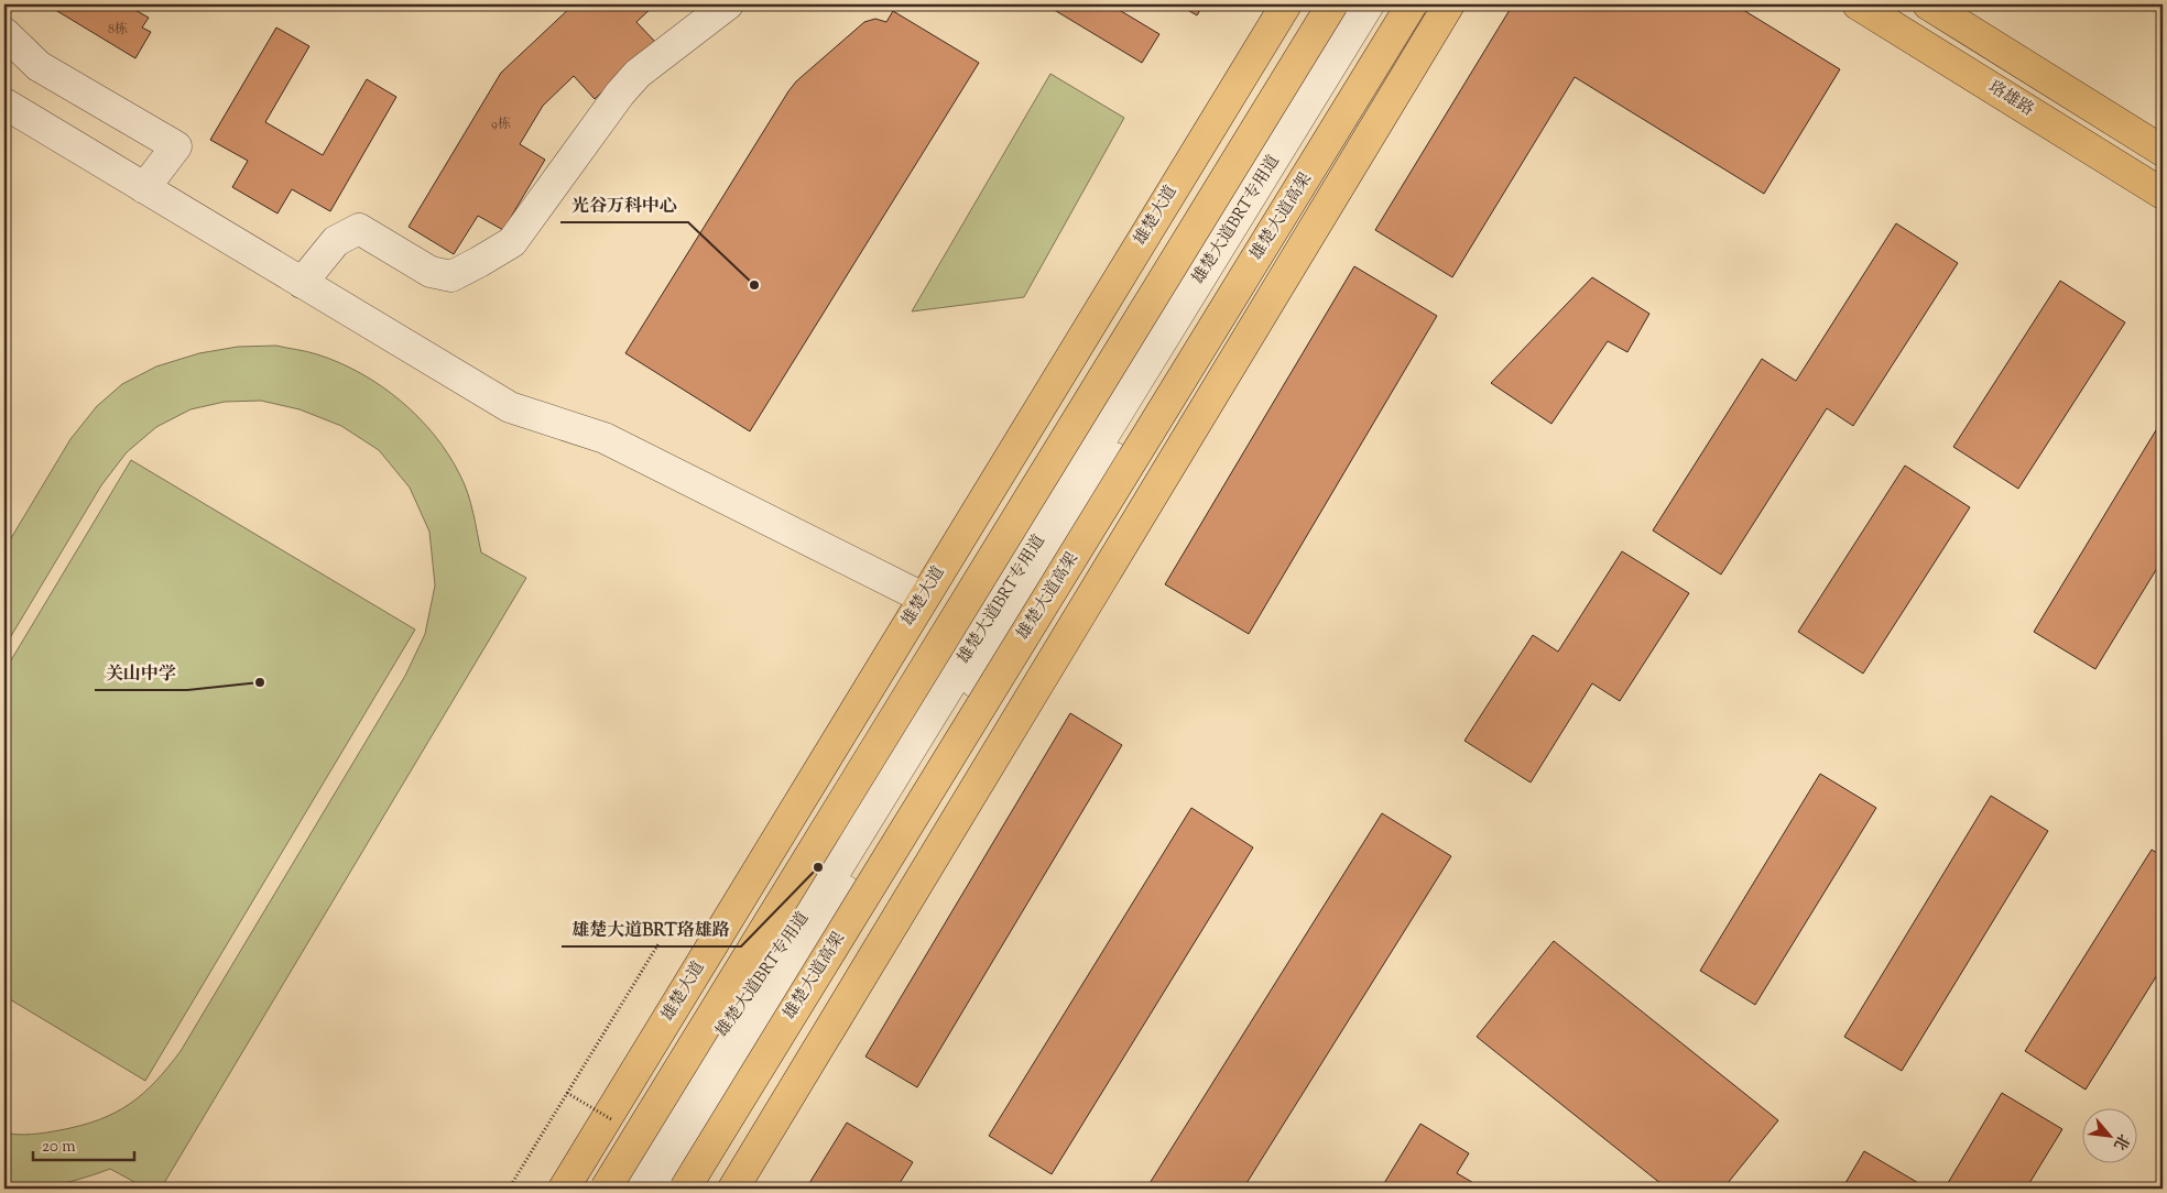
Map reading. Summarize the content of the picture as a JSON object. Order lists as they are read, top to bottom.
{
  "streets": {
    "main road": ["珞雄路", "雄楚大道", "雄楚大道高架"],
    "street": ["雄楚大道BRT专用道"]
  },
  "places": ["光谷万科中心", "关山中学", "雄楚大道BRT珞雄路"],
  "house_numbers": ["8栋", "9栋"],
  "scale_bar": "20 m",
  "north": "bottom right"
}
